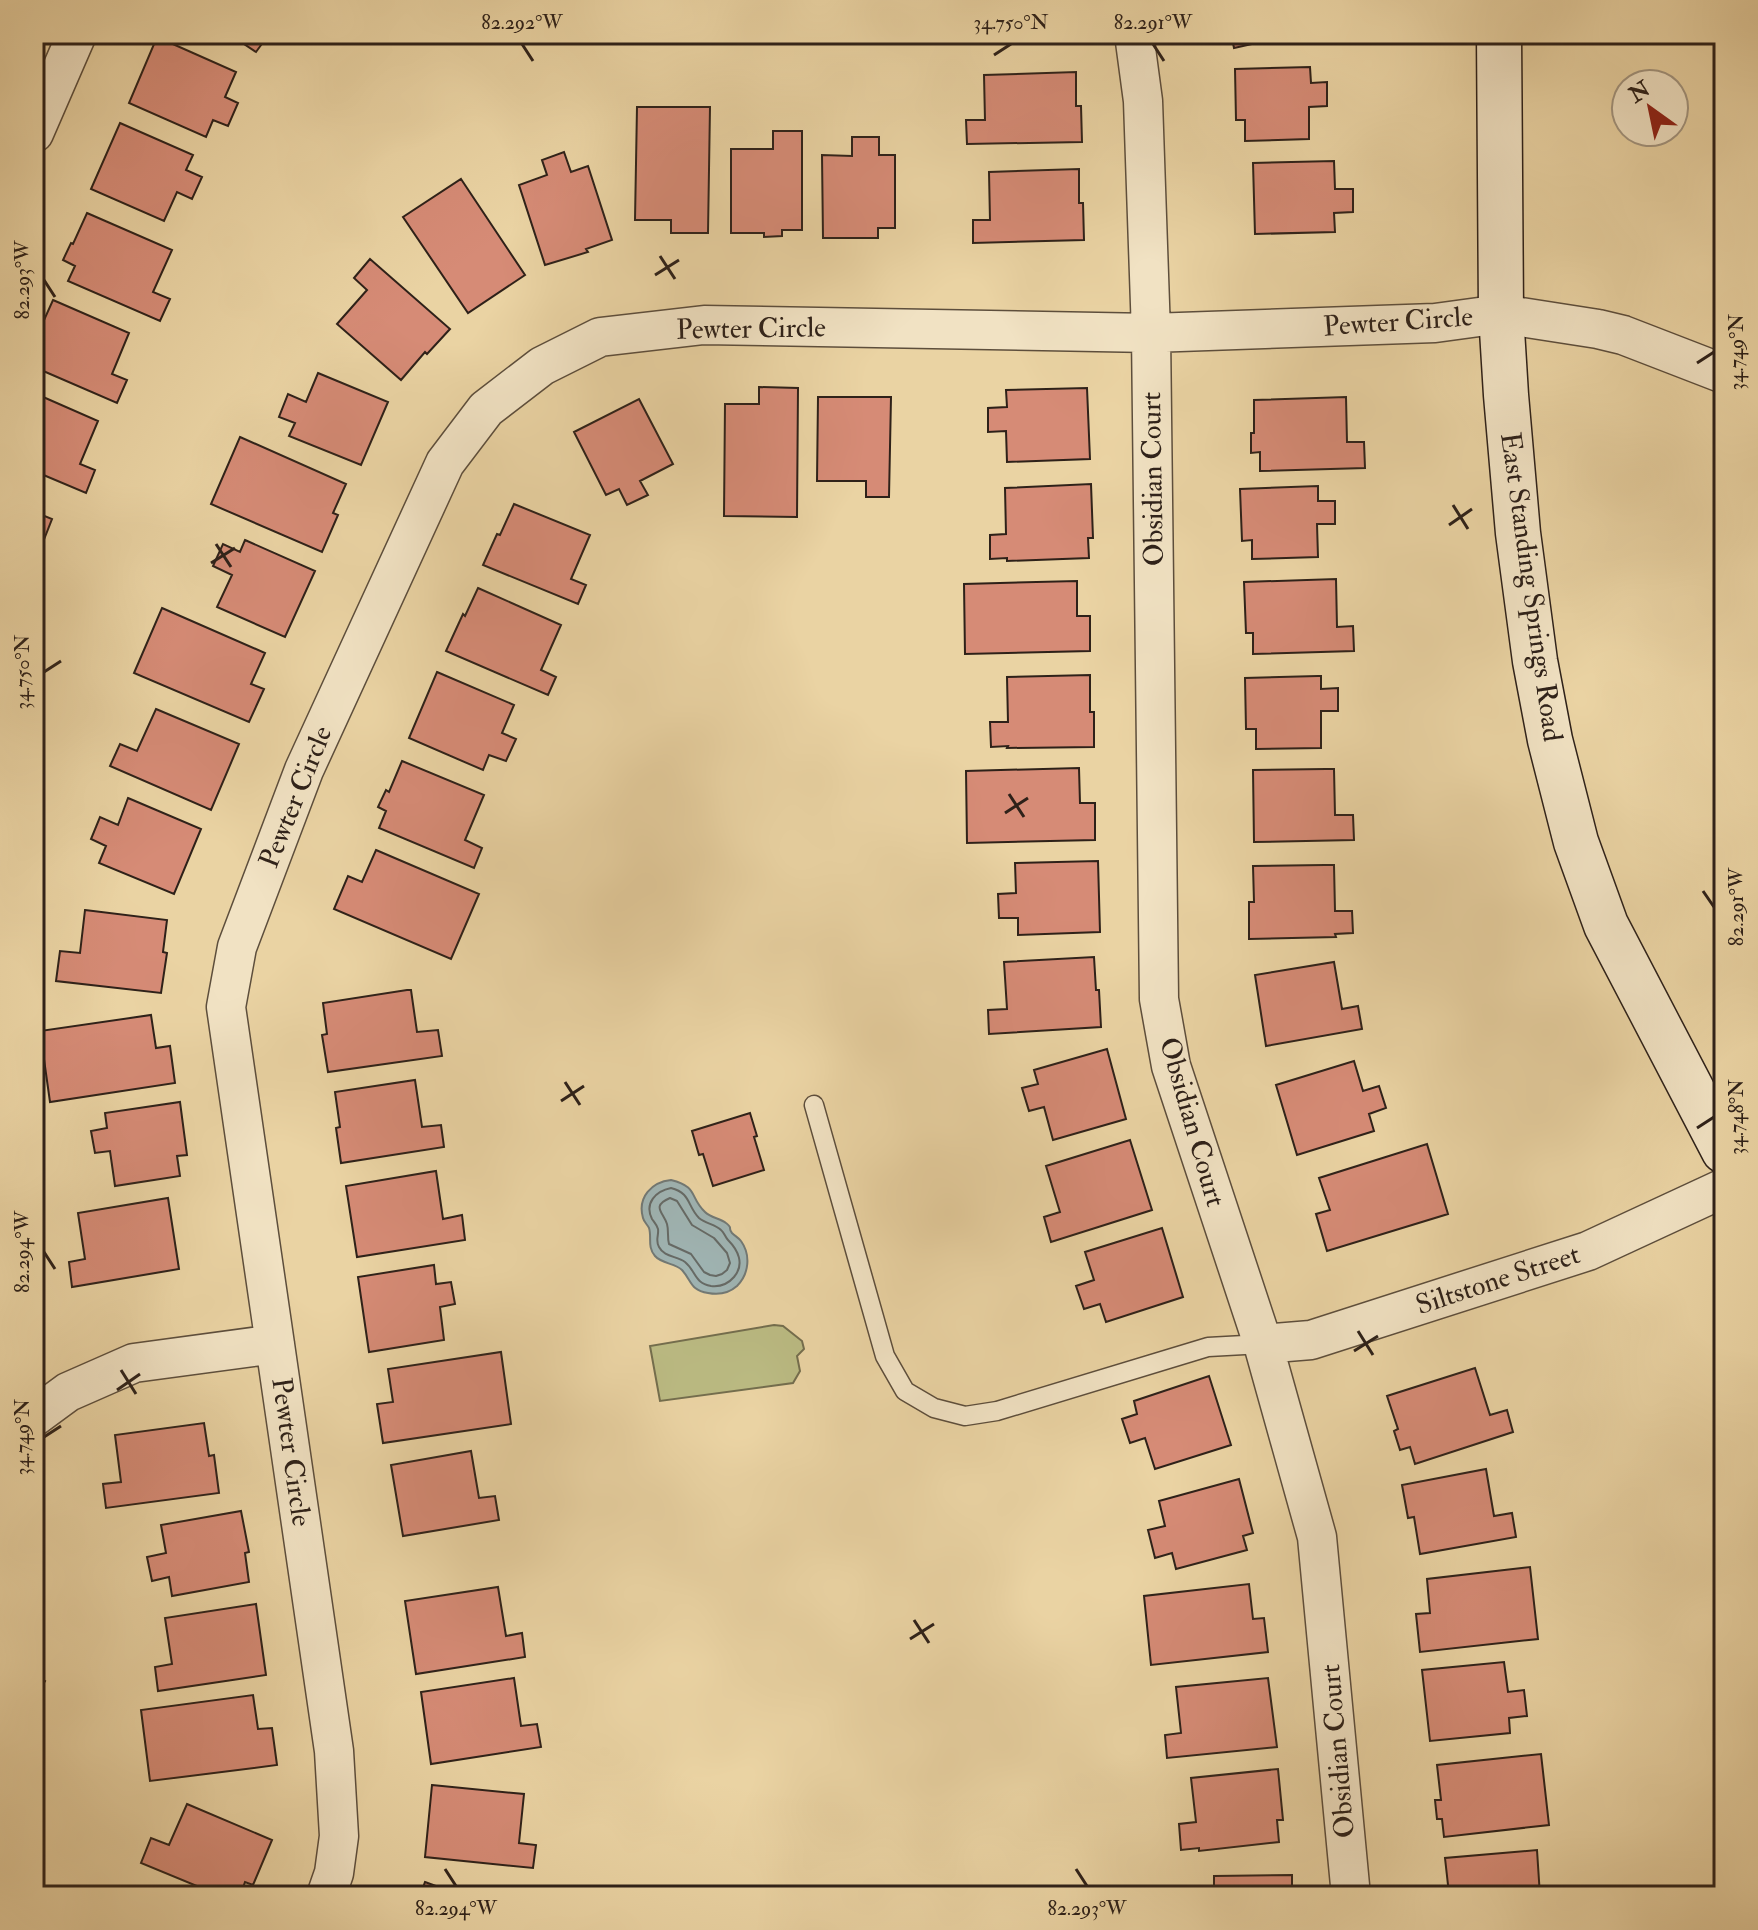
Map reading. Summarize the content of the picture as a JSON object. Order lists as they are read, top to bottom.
{
  "streets": {
    "street": [
      "Pewter Circle",
      "Obsidian Court",
      "East Standing Springs Road",
      "Siltstone Street"
    ]
  },
  "crossings": [
    ["Pewter Circle", "Obsidian Court"],
    ["Pewter Circle", "East Standing Springs Road"],
    ["Obsidian Court", "Siltstone Street"]
  ],
  "north": "top left",
  "coordinates": [
    "82.292°W",
    "34.750°N",
    "82.291°W",
    "82.293°W",
    "34.749°N",
    "34.748°N",
    "82.294°W"
  ]
}
